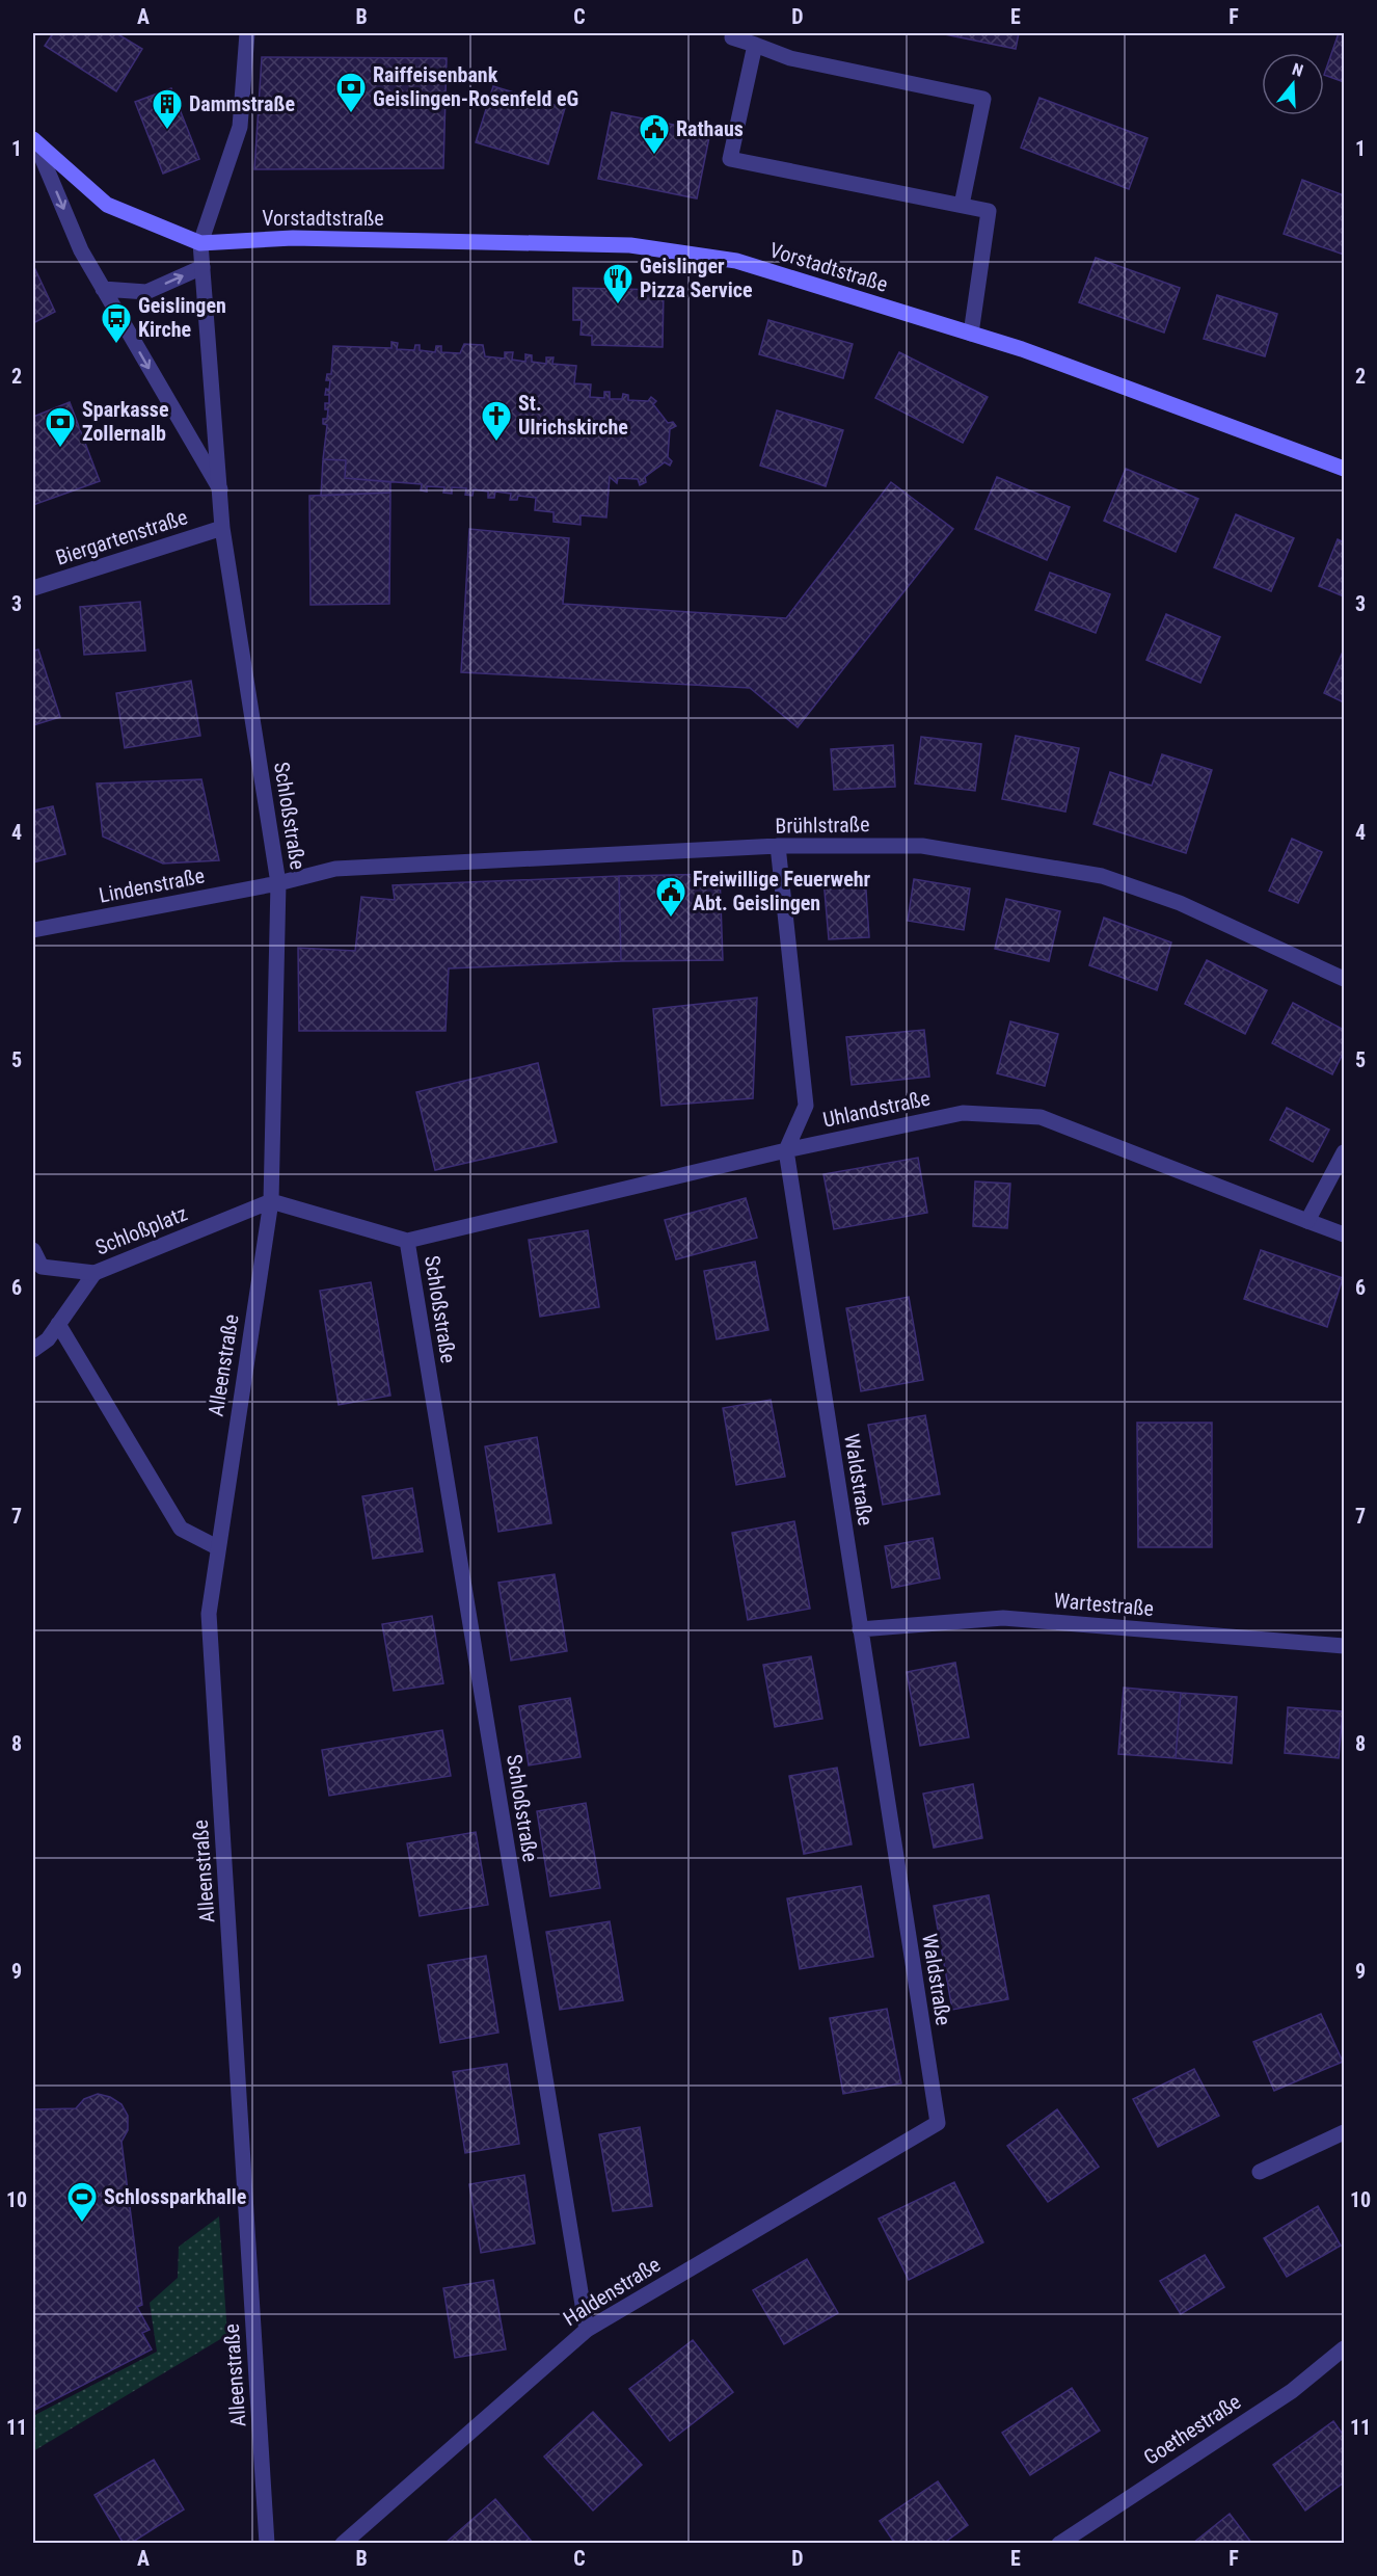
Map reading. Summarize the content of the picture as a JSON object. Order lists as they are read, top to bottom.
{
  "streets": {
    "main road": ["Vorstadtstraße"],
    "street": [
      "Biergartenstraße",
      "Schloßstraße",
      "Brühlstraße",
      "Lindenstraße",
      "Uhlandstraße",
      "Schloßplatz",
      "Alleenstraße",
      "Waldstraße",
      "Wartestraße",
      "Haldenstraße",
      "Goethestraße"
    ]
  },
  "crossings": [
    ["Vorstadtstraße", "Schloßstraße"],
    ["Biergartenstraße", "Schloßstraße"],
    ["Schloßstraße", "Brühlstraße"],
    ["Schloßstraße", "Lindenstraße"],
    ["Schloßstraße", "Uhlandstraße"],
    ["Schloßstraße", "Schloßplatz"],
    ["Schloßstraße", "Alleenstraße"],
    ["Schloßstraße", "Haldenstraße"],
    ["Brühlstraße", "Lindenstraße"],
    ["Uhlandstraße", "Waldstraße"],
    ["Schloßplatz", "Alleenstraße"],
    ["Waldstraße", "Wartestraße"],
    ["Waldstraße", "Haldenstraße"]
  ],
  "places": {
    "bank": ["Raiffeisenbank Geislingen-Rosenfeld eG", "Sparkasse Zollernalb"],
    "building": ["Dammstraße"],
    "public building": ["Rathaus", "Freiwillige Feuerwehr Abt. Geislingen"],
    "restaurant": ["Geislinger Pizza Service"],
    "bus stop": ["Geislingen Kirche"],
    "church": ["St. Ulrichskirche"],
    "sports": ["Schlossparkhalle"]
  },
  "north": "top",
  "grid": {
    "columns": [
      "A",
      "B",
      "C",
      "D",
      "E",
      "F"
    ],
    "rows": [
      "1",
      "2",
      "3",
      "4",
      "5",
      "6",
      "7",
      "8",
      "9",
      "10",
      "11"
    ]
  }
}
